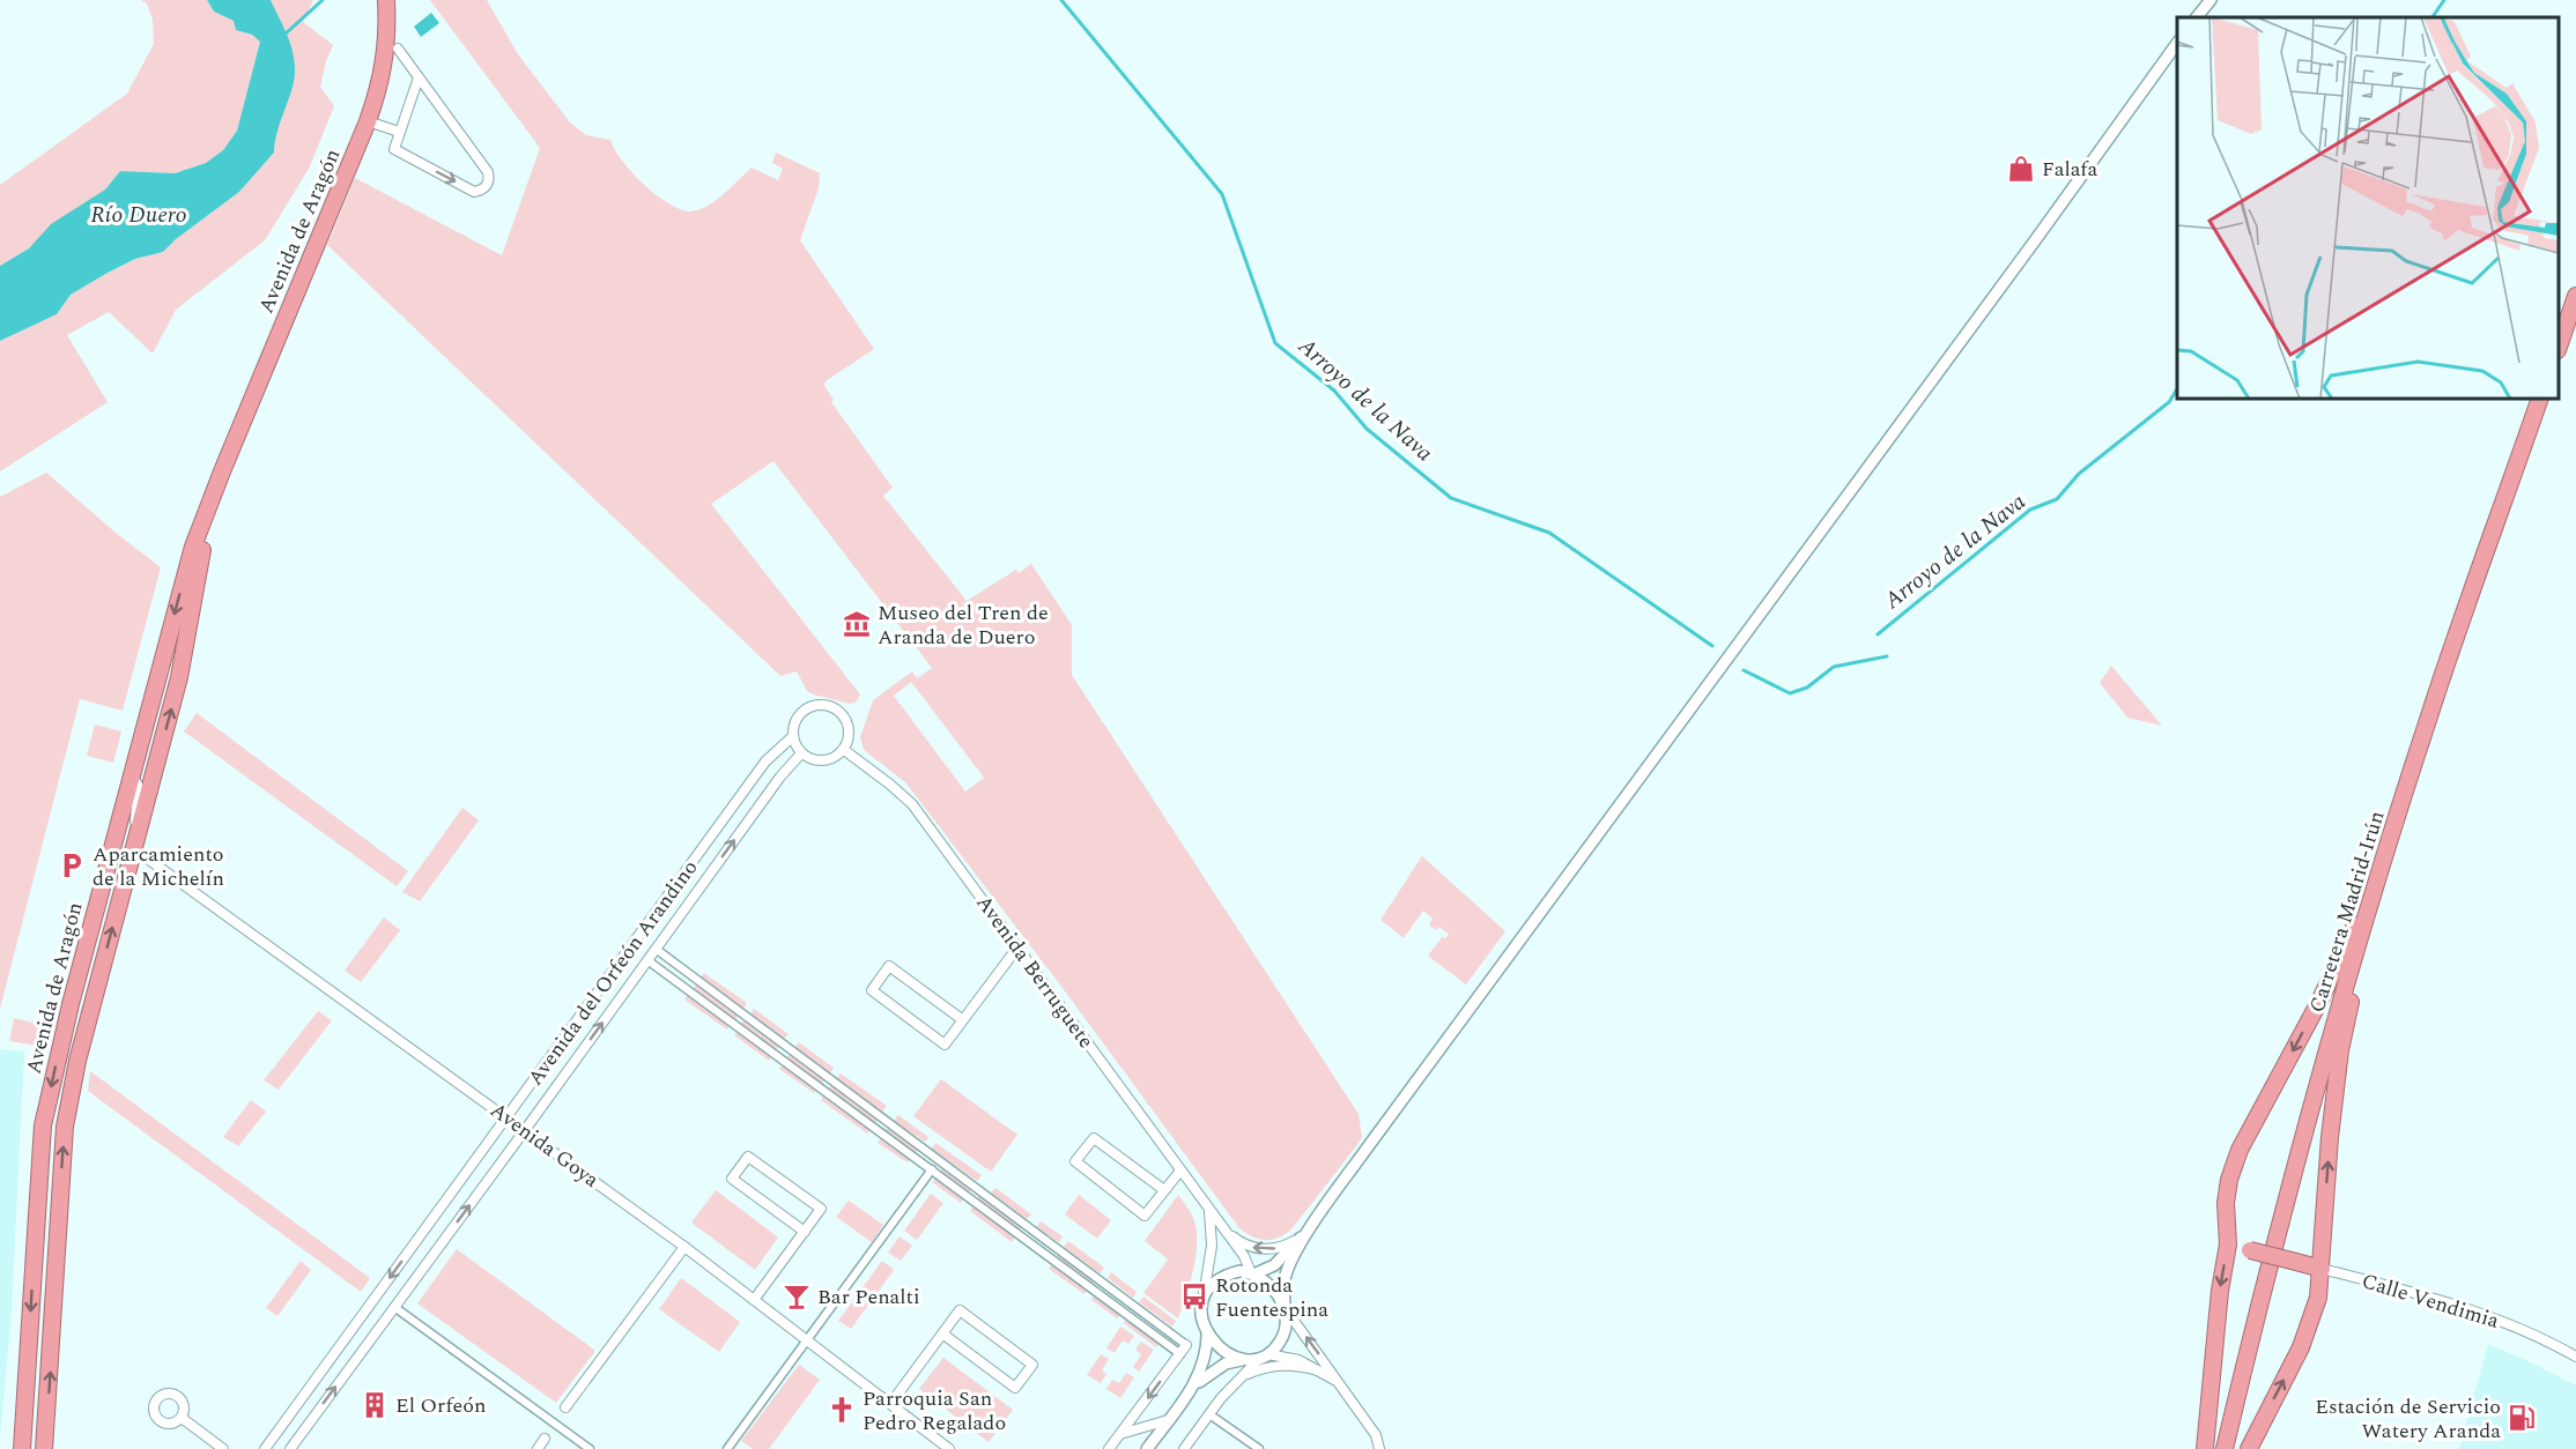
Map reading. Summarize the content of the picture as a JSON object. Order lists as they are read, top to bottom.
{
  "streets": {
    "highway": ["Avenida de Aragón", "Carretera Madrid-Irún"],
    "street": [
      "Avenida Berruguete",
      "Avenida del Orfeón Arandino",
      "Avenida Goya",
      "Calle Vendimia"
    ]
  },
  "crossings": [
    ["Avenida de Aragón", "Avenida Goya"],
    ["Avenida Berruguete", "Avenida del Orfeón Arandino"],
    ["Avenida del Orfeón Arandino", "Avenida Goya"]
  ],
  "water": ["Río Duero", "Arroyo de la Nava"],
  "places": {
    "shop": ["Falafa"],
    "museum": ["Museo del Tren de Aranda de Duero"],
    "parking": ["Aparcamiento de la Michelín"],
    "bar": ["Bar Penalti"],
    "bus stop": ["Rotonda Fuentespina"],
    "building": ["El Orfeón"],
    "church": ["Parroquia San Pedro Regalado"],
    "fuel station": ["Estación de Servicio Watery Aranda"]
  }
}
